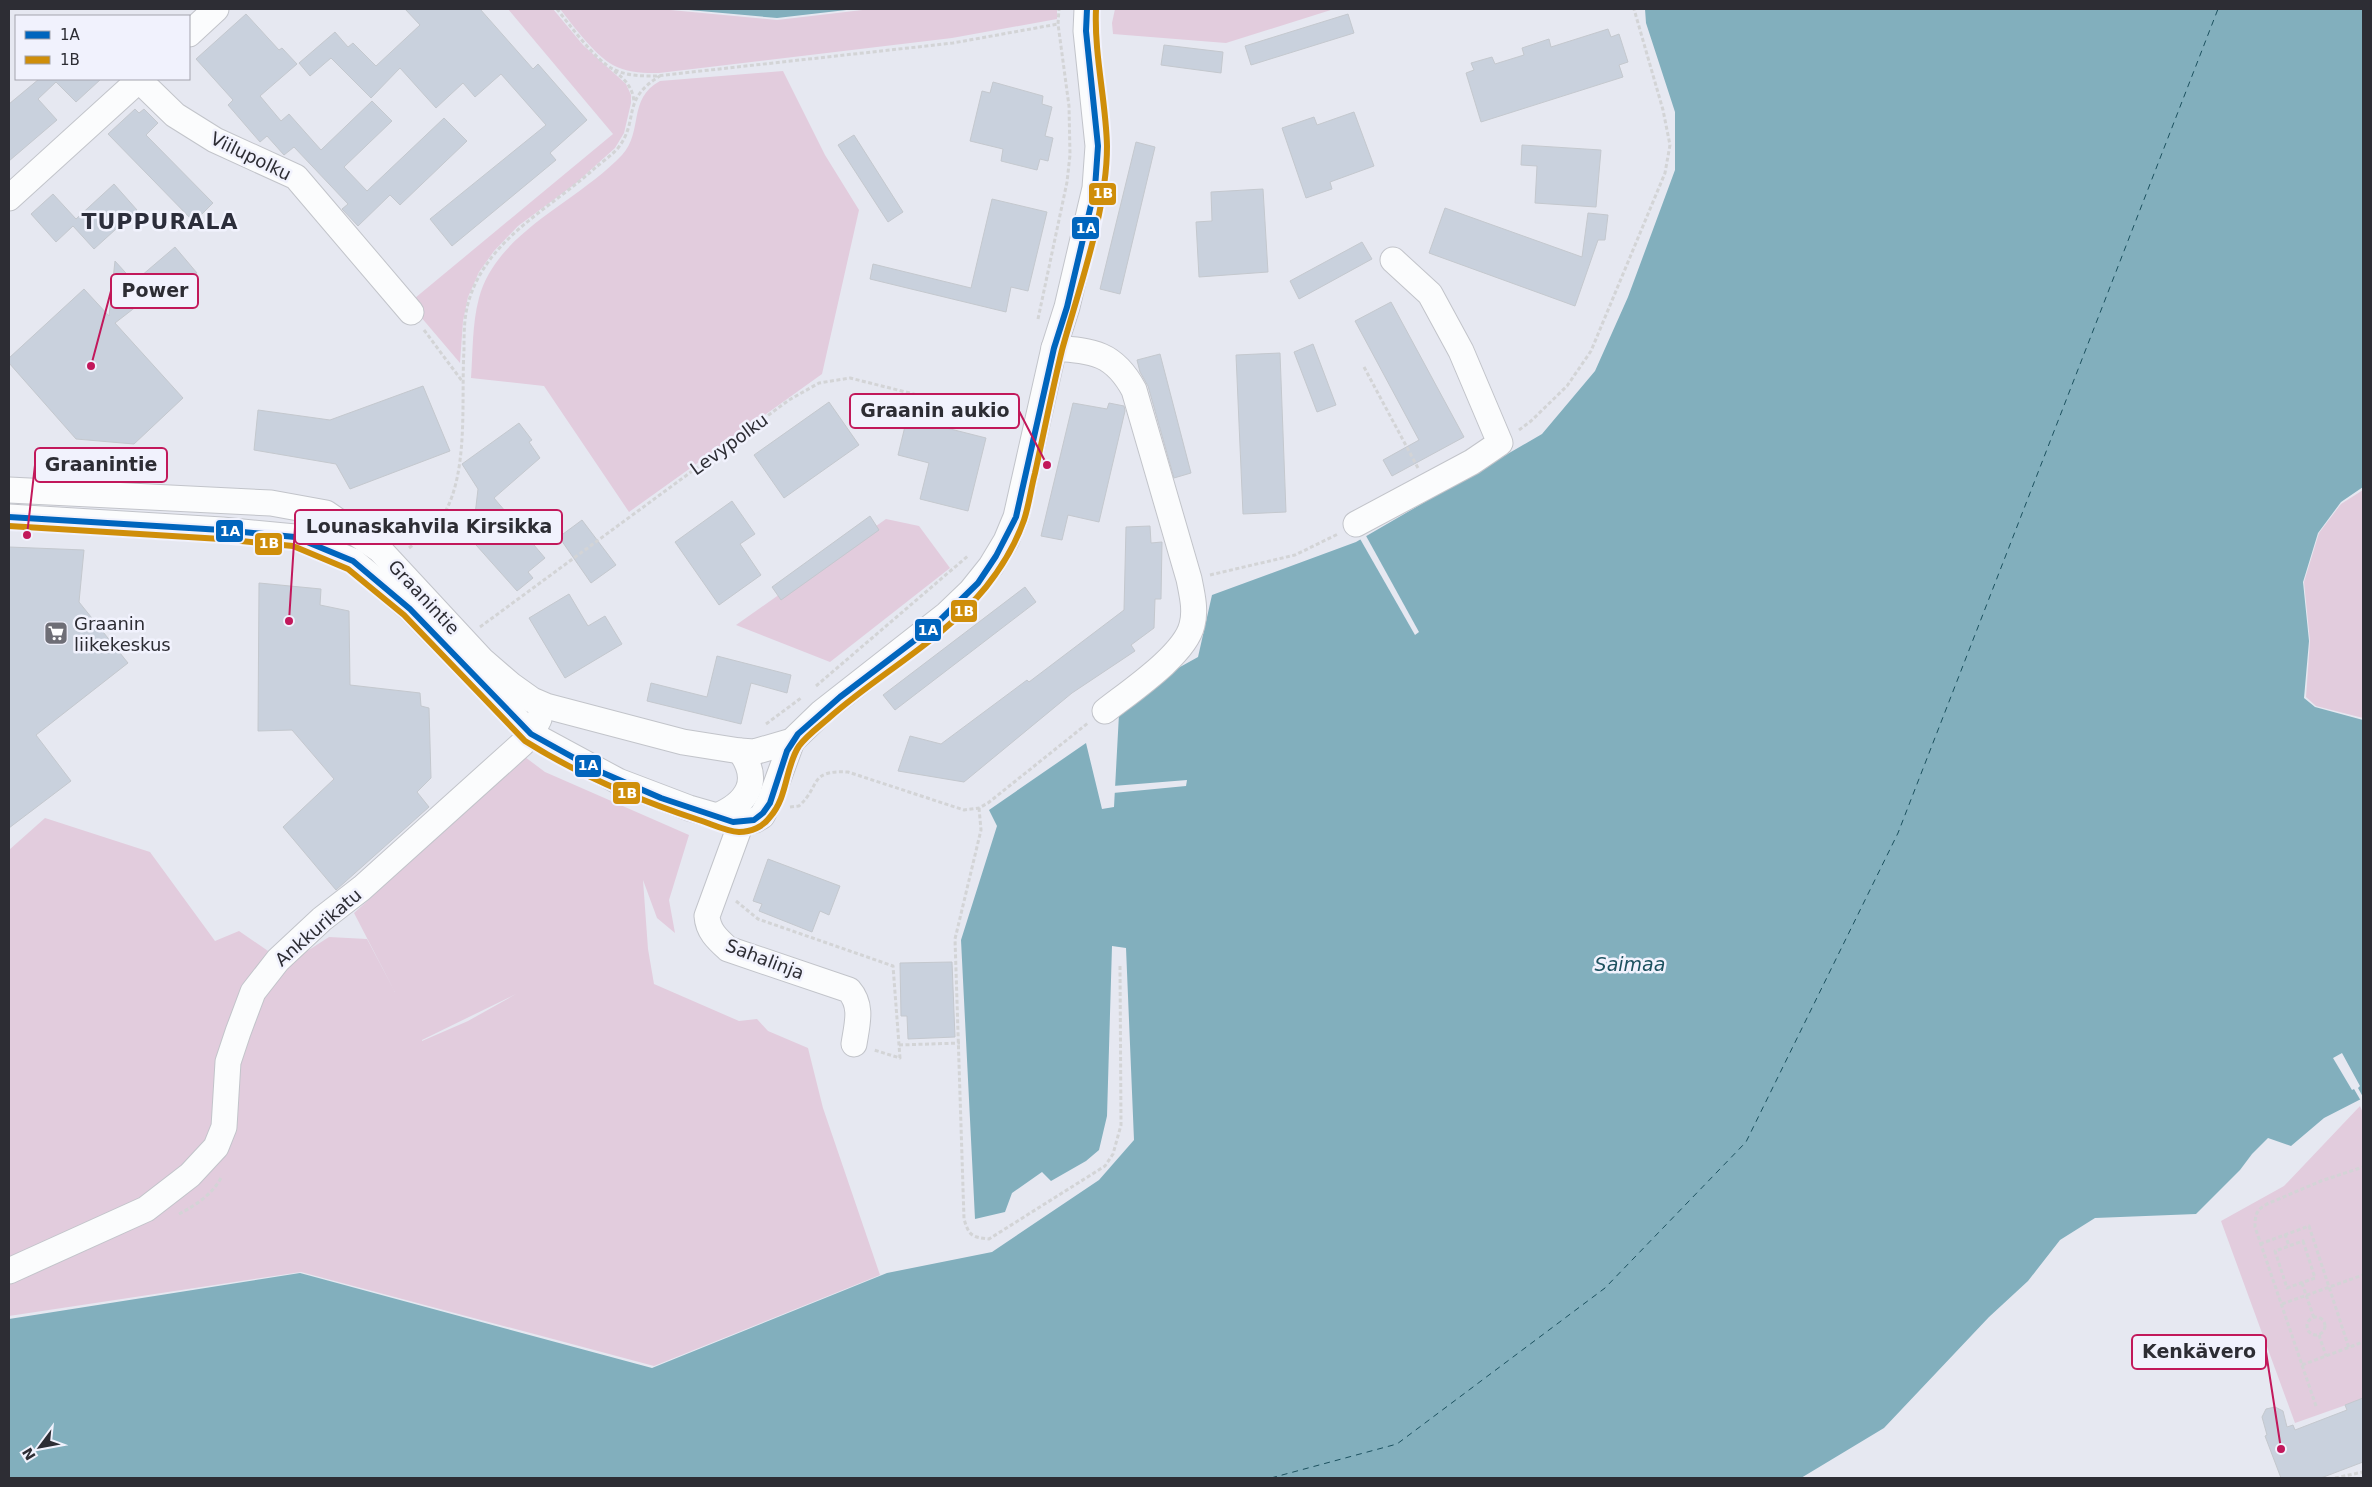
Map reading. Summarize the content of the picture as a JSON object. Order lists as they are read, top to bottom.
{
  "streets": {
    "street": [
      "Viilupolku",
      "Graanintie",
      "Ankkurikatu",
      "Sahalinja"
    ],
    "path": ["Levypolku"]
  },
  "crossings": [
    ["Graanintie", "Ankkurikatu"],
    ["Graanintie", "Sahalinja"]
  ],
  "districts": ["TUPPURALA"],
  "water": ["Saimaa"],
  "places": {
    "other": [
      "Power",
      "Graanin aukio",
      "Graanintie",
      "Lounaskahvila Kirsikka",
      "Kenkävero"
    ],
    "supermarket": ["Graanin liikekeskus"]
  },
  "lines": ["transit line 1A", "transit line 1B"],
  "legend": ["1A", "1B"],
  "north": "bottom left"
}
